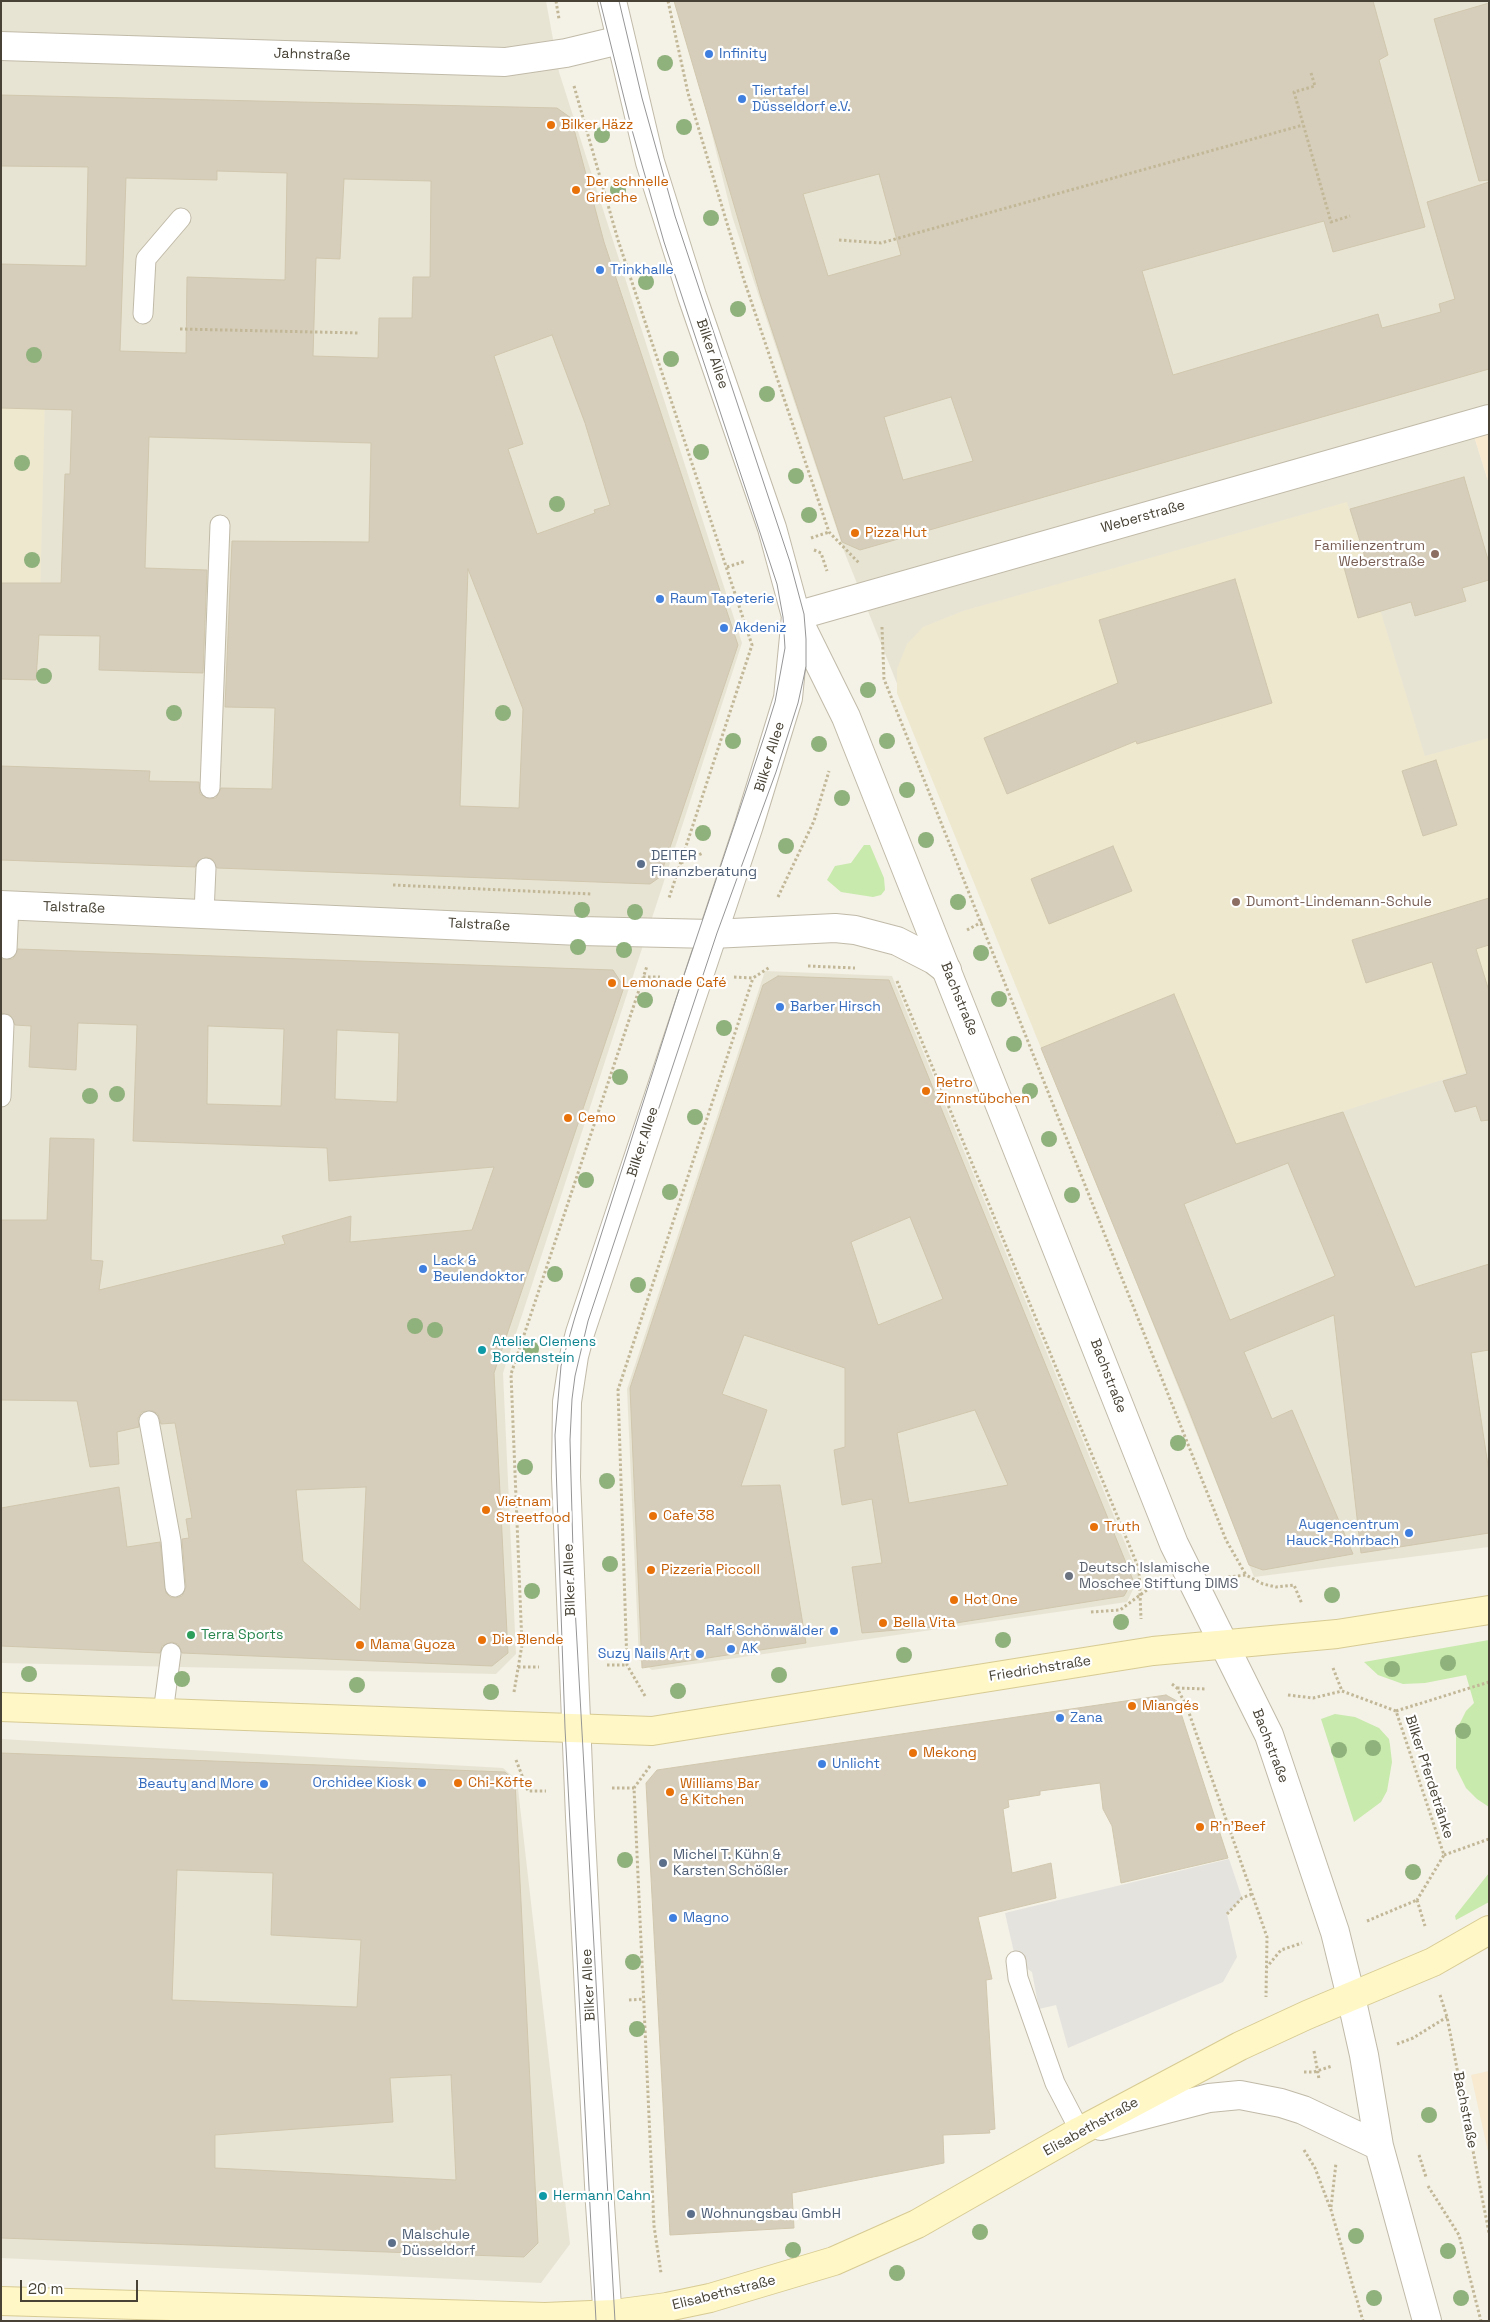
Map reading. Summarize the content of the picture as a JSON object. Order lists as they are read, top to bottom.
{
  "streets": {
    "main road": ["Friedrichstraße", "Elisabethstraße"],
    "street": [
      "Jahnstraße",
      "Bilker Allee",
      "Weberstraße",
      "Talstraße",
      "Bachstraße"
    ],
    "path": ["Bilker Pferdetränke"]
  },
  "crossings": [
    ["Jahnstraße", "Bilker Allee"],
    ["Bilker Allee", "Weberstraße"],
    ["Bilker Allee", "Talstraße"],
    ["Bilker Allee", "Bachstraße"],
    ["Bilker Allee", "Friedrichstraße"],
    ["Bilker Allee", "Elisabethstraße"],
    ["Weberstraße", "Bachstraße"],
    ["Talstraße", "Bachstraße"],
    ["Bachstraße", "Friedrichstraße"],
    ["Bachstraße", "Elisabethstraße"]
  ],
  "places": [
    "Infinity",
    "Tiertafel Düsseldorf e.V.",
    "Bilker Häzz",
    "Der schnelle Grieche",
    "Trinkhalle",
    "Pizza Hut",
    "Familienzentrum Weberstraße",
    "Raum Tapeterie",
    "Akdeniz",
    "DEITER Finanzberatung",
    "Dumont-Lindemann-Schule",
    "Lemonade Café",
    "Barber Hirsch",
    "Retro Zinnstübchen",
    "Cemo",
    "Lack & Beulendoktor",
    "Atelier Clemens Bordenstein",
    "Vietnam Streetfood",
    "Cafe 38",
    "Truth",
    "Augencentrum Hauck-Rohrbach",
    "Pizzeria Piccoll",
    "Deutsch Islamische Moschee Stiftung DIMS",
    "Hot One",
    "Bella Vita",
    "Ralf Schönwälder",
    "Terra Sports",
    "Die Blende",
    "Mama Gyoza",
    "AK",
    "Suzy Nails Art",
    "Miangés",
    "Zana",
    "Mekong",
    "Unlicht",
    "Orchidee Kiosk",
    "Chi-Köfte",
    "Beauty and More",
    "Williams Bar & Kitchen",
    "R'n'Beef",
    "Michel T. Kühn & Karsten Schößler",
    "Magno",
    "Hermann Cahn",
    "Wohnungsbau GmbH",
    "Malschule Düsseldorf"
  ],
  "scale_bar": "20 m"
}
